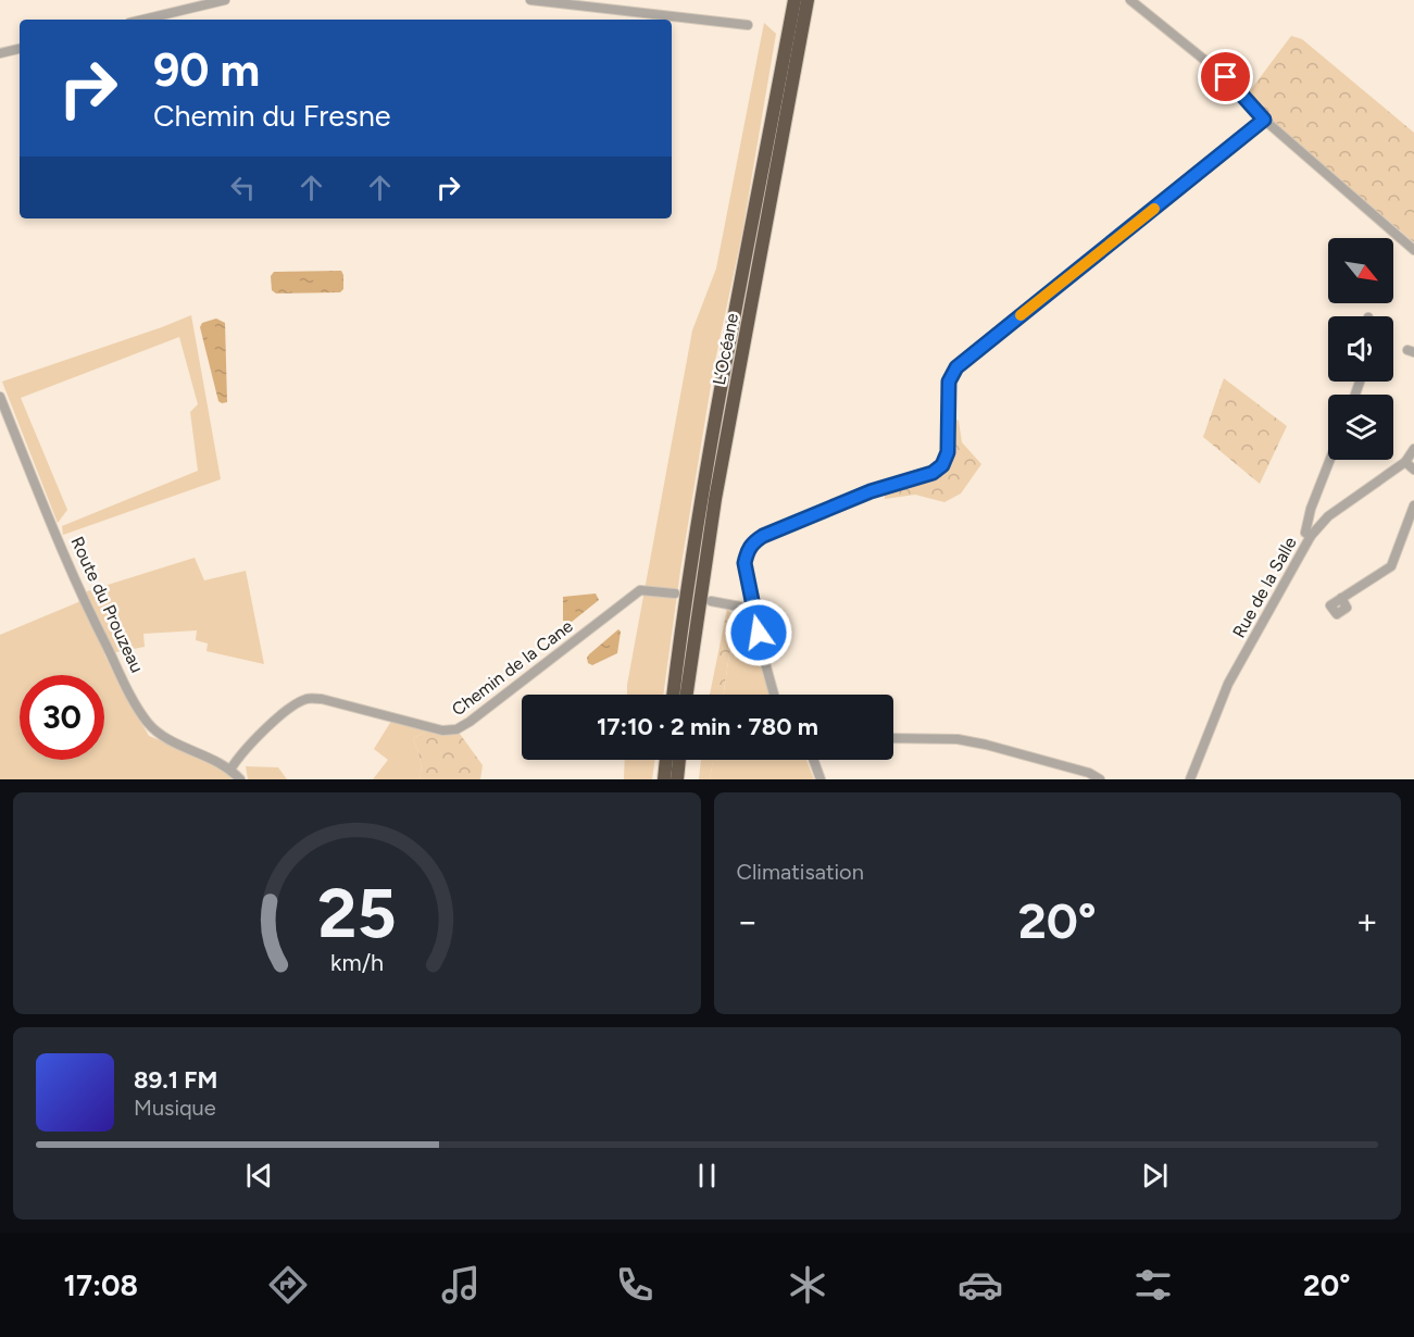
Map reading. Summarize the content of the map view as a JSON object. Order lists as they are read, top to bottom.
{
  "streets": {
    "highway": ["L’Océane"],
    "street": ["Rue de la Salle", "Route du Prouzeau", "Chemin de la Cane"]
  },
  "crossings": [
    ["Route du Prouzeau", "Chemin de la Cane"]
  ],
  "north": "bottom right",
  "page": {
    "turn": ["90 m", "Chemin du Fresne"],
    "limit": "30",
    "trip": "17:10 · 2 min · 780 m",
    "tile": "Climatisation",
    "heat": ["−", "20°", "+"],
    "song": ["89.1 FM", "Musique"],
    "tabs": ["17:08", "20°"],
    "gauge": ["25", "km/h"]
  }
}
